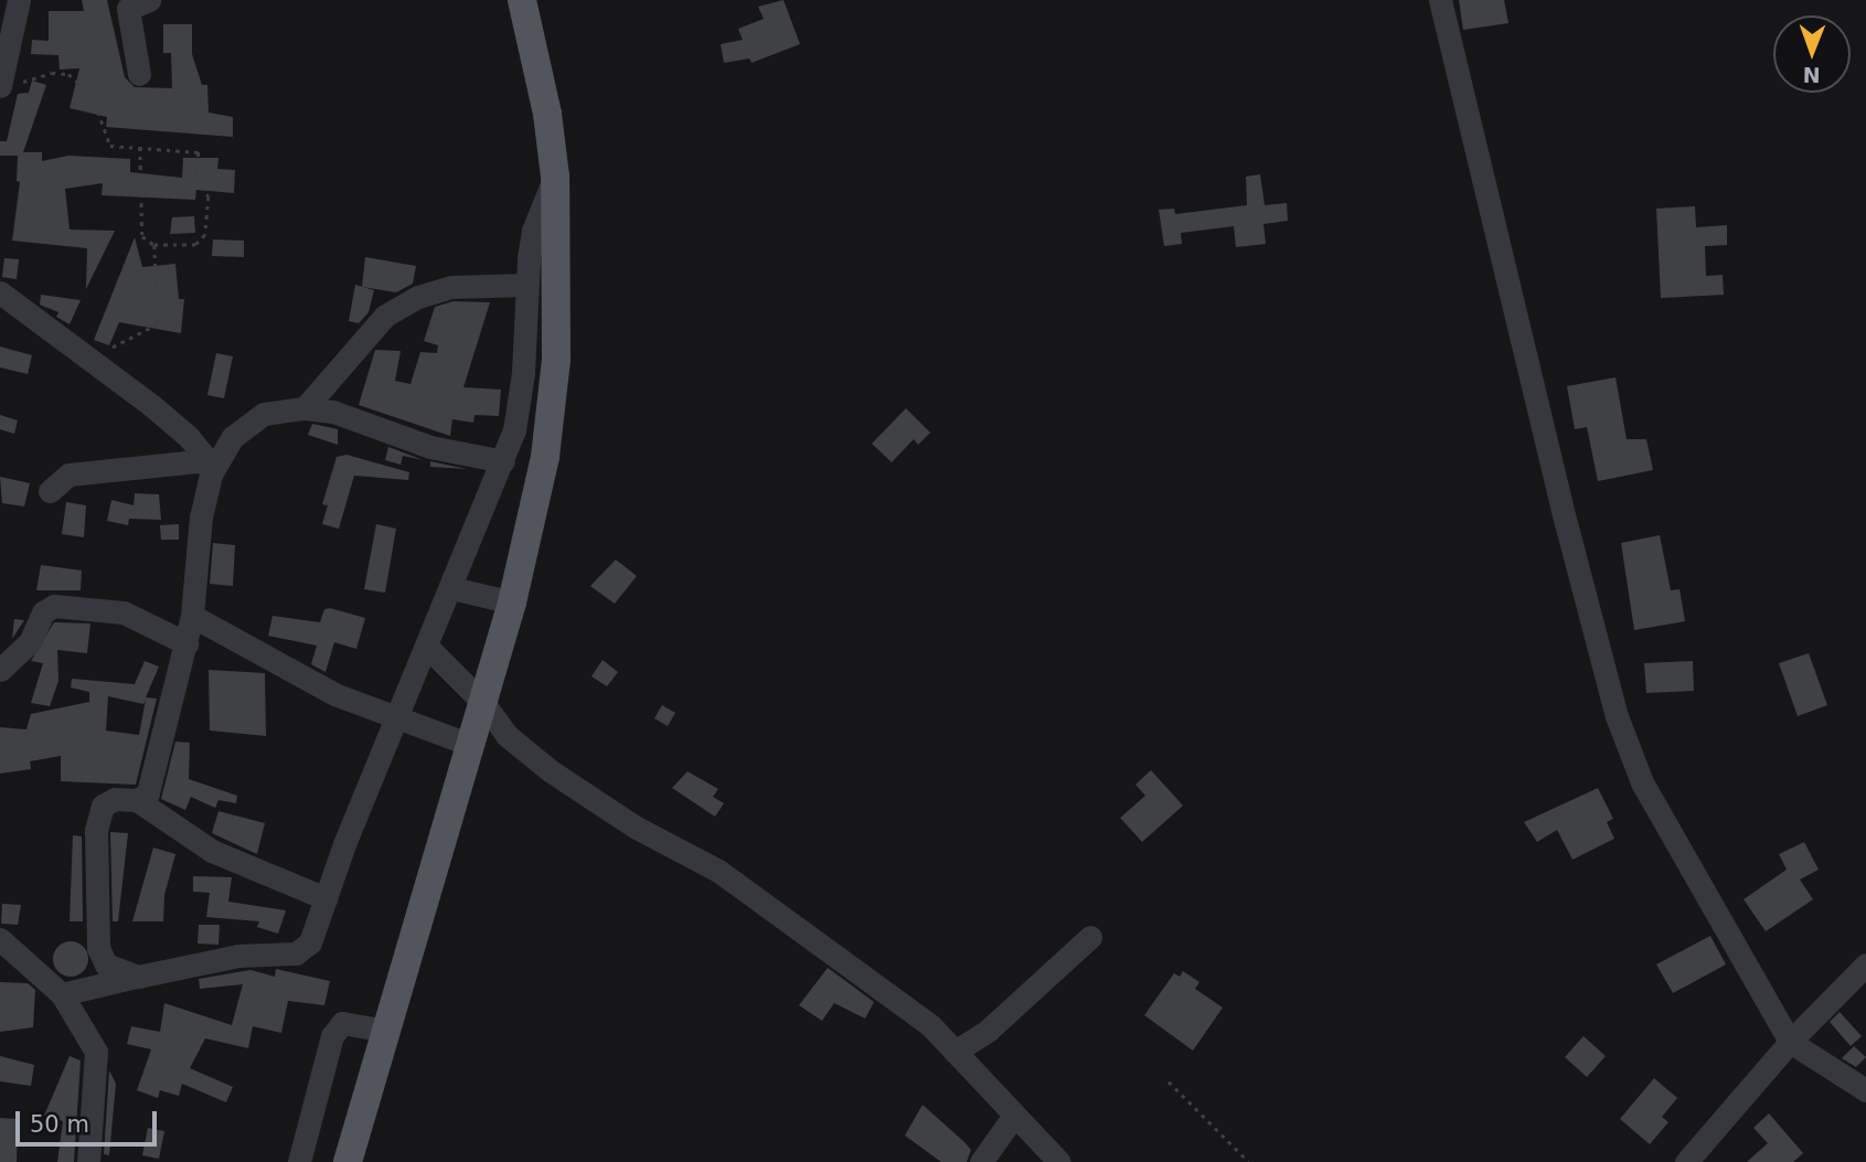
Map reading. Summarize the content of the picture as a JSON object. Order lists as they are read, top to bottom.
{
  "scale_bar": "50 m",
  "north": "bottom"
}
